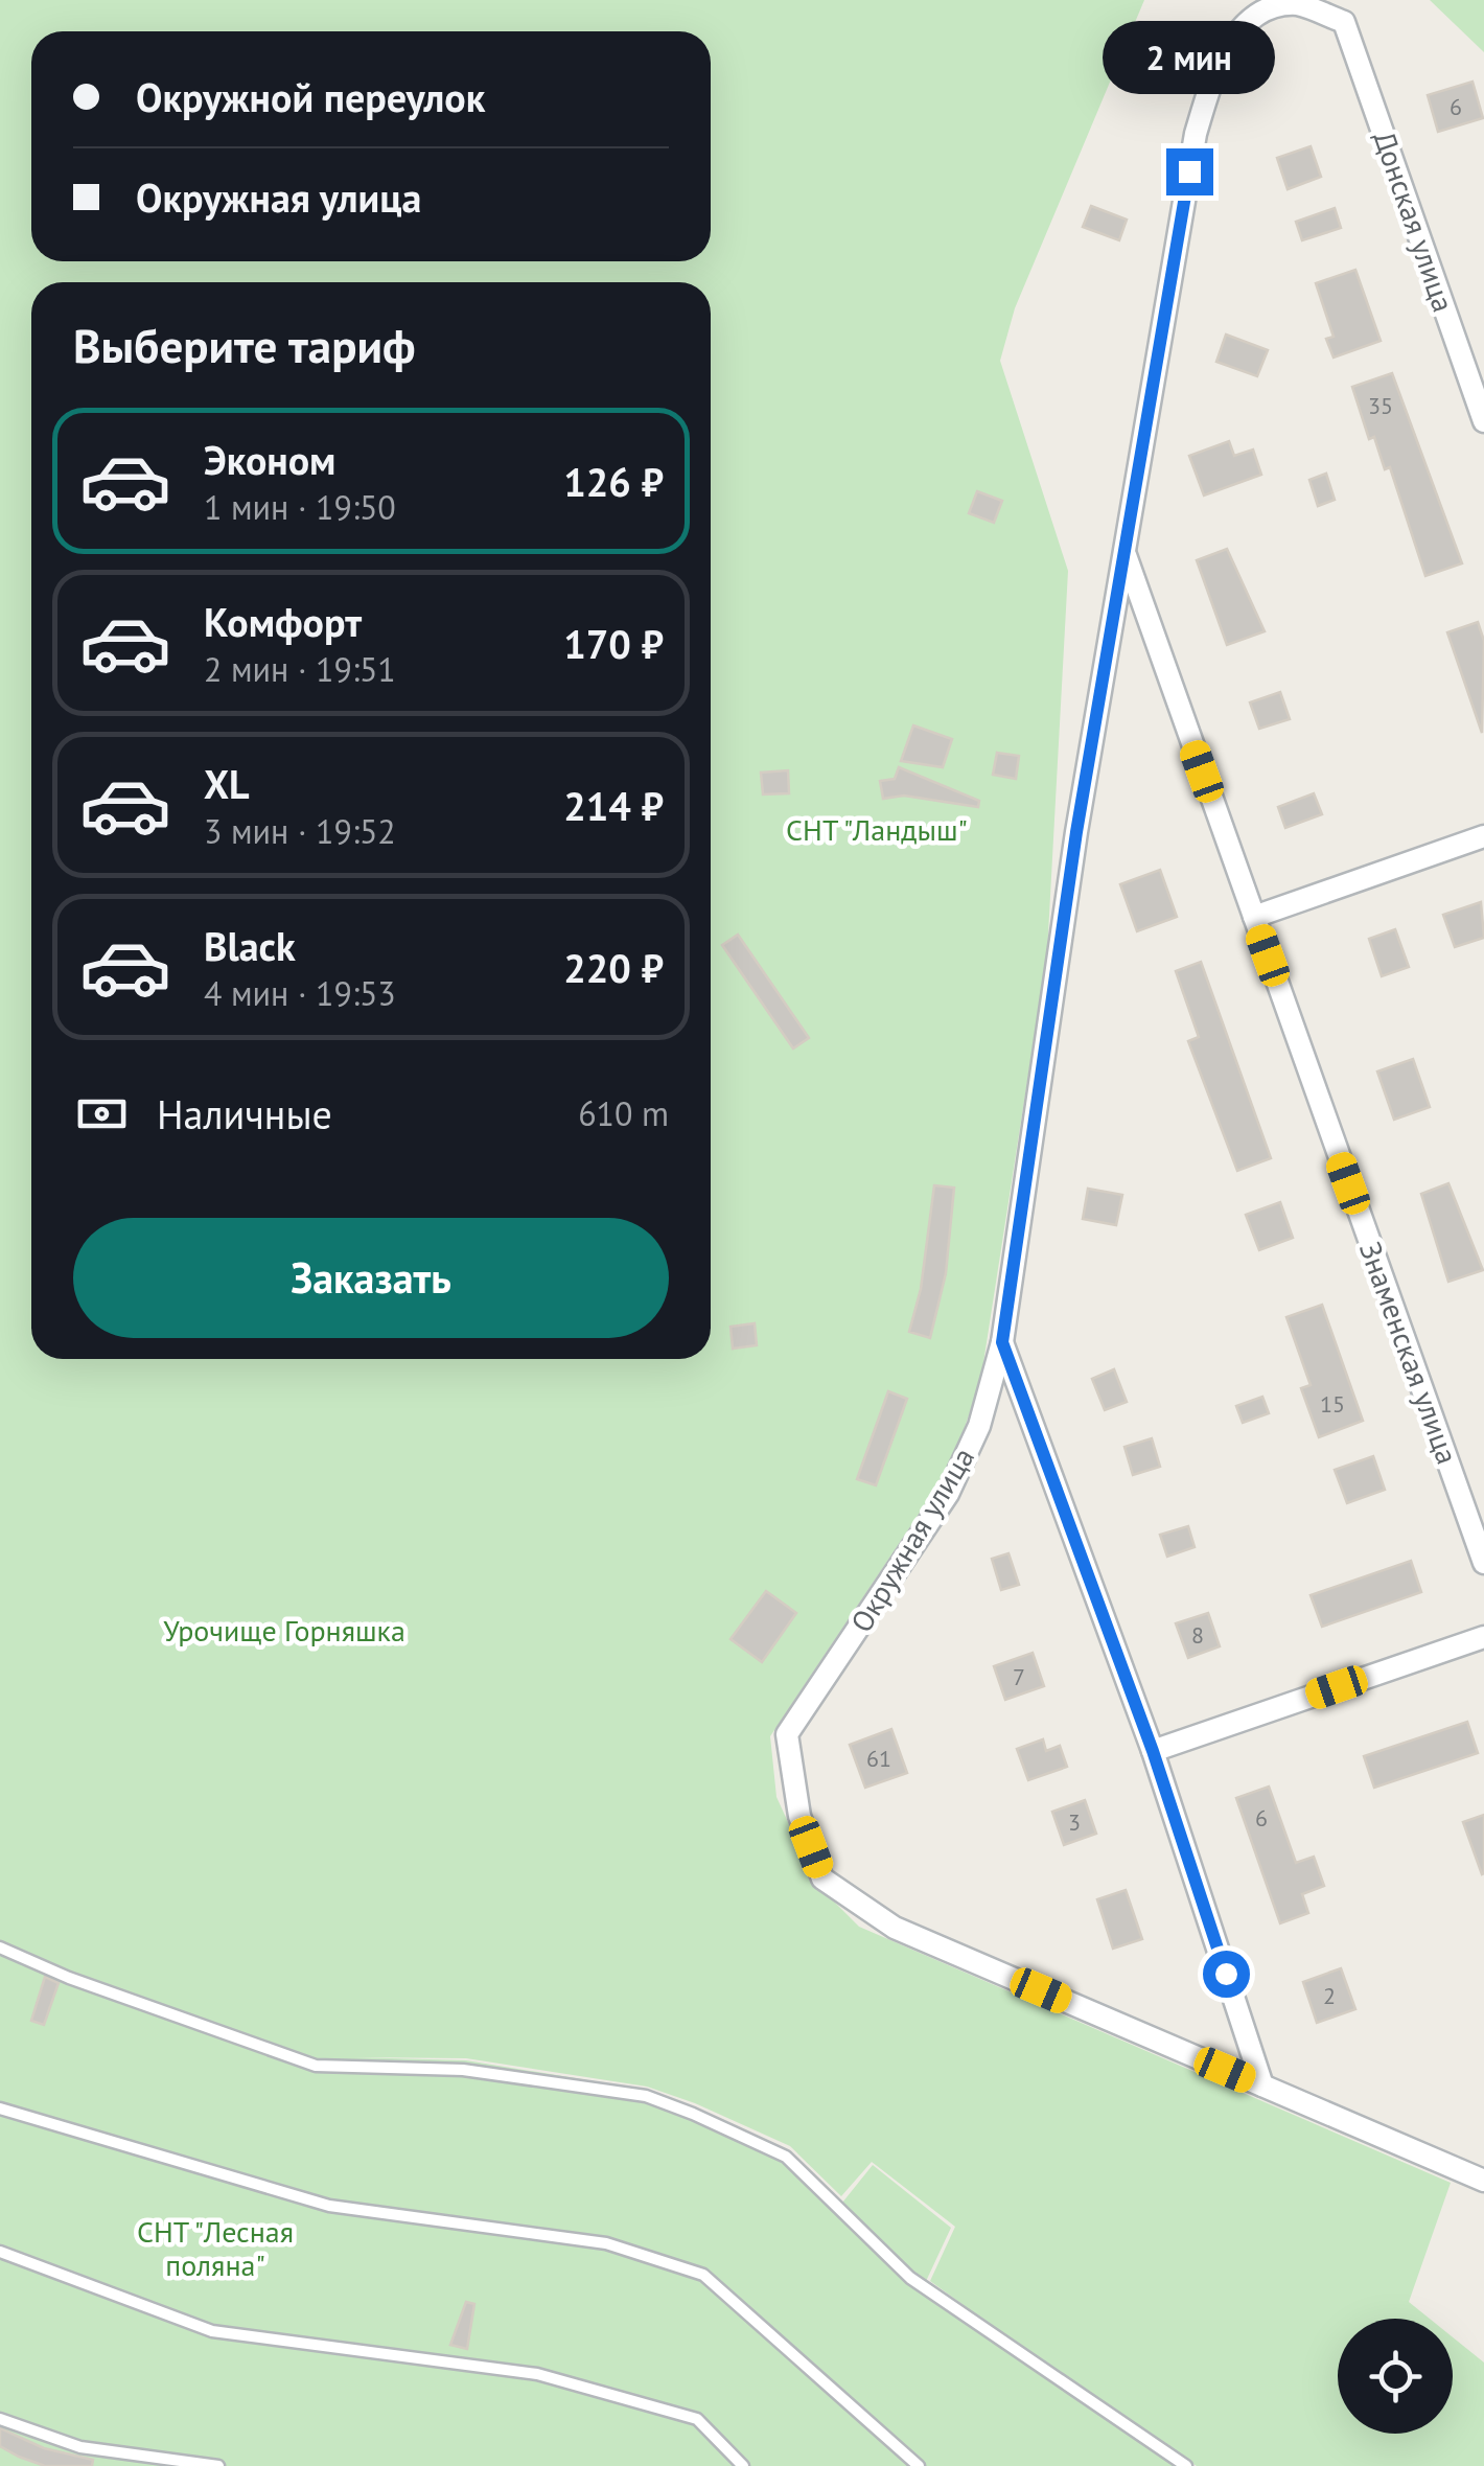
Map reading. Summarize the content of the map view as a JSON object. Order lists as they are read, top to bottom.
{
  "streets": {
    "street": ["Донская улица", "Знаменская улица", "Окружная улица"]
  },
  "crossings": [
    ["Донская улица", "Окружная улица"],
    ["Знаменская улица", "Окружная улица"]
  ],
  "parks": ["СНТ \"Ландыш\"", "Урочище Горняшка", "СНТ \"Лесная поляна\""],
  "house_numbers": [
    "6",
    "35",
    "15",
    "8",
    "7",
    "61",
    "6",
    "3",
    "2"
  ],
  "page": {
    "bubble": "2 мин",
    "banner": ["Окружной переулок", "Окружная улица"],
    "heading": "Выберите тариф",
    "list": [
      {
        "name": "Эконом",
        "note": "1 мин · 19:50",
        "value": "126 ₽"
      },
      {
        "name": "Комфорт",
        "note": "2 мин · 19:51",
        "value": "170 ₽"
      },
      {
        "name": "XL",
        "note": "3 мин · 19:52",
        "value": "214 ₽"
      },
      {
        "name": "Black",
        "note": "4 мин · 19:53",
        "value": "220 ₽"
      }
    ],
    "pay": ["Наличные", "610 m"],
    "buttons": "Заказать"
  }
}
